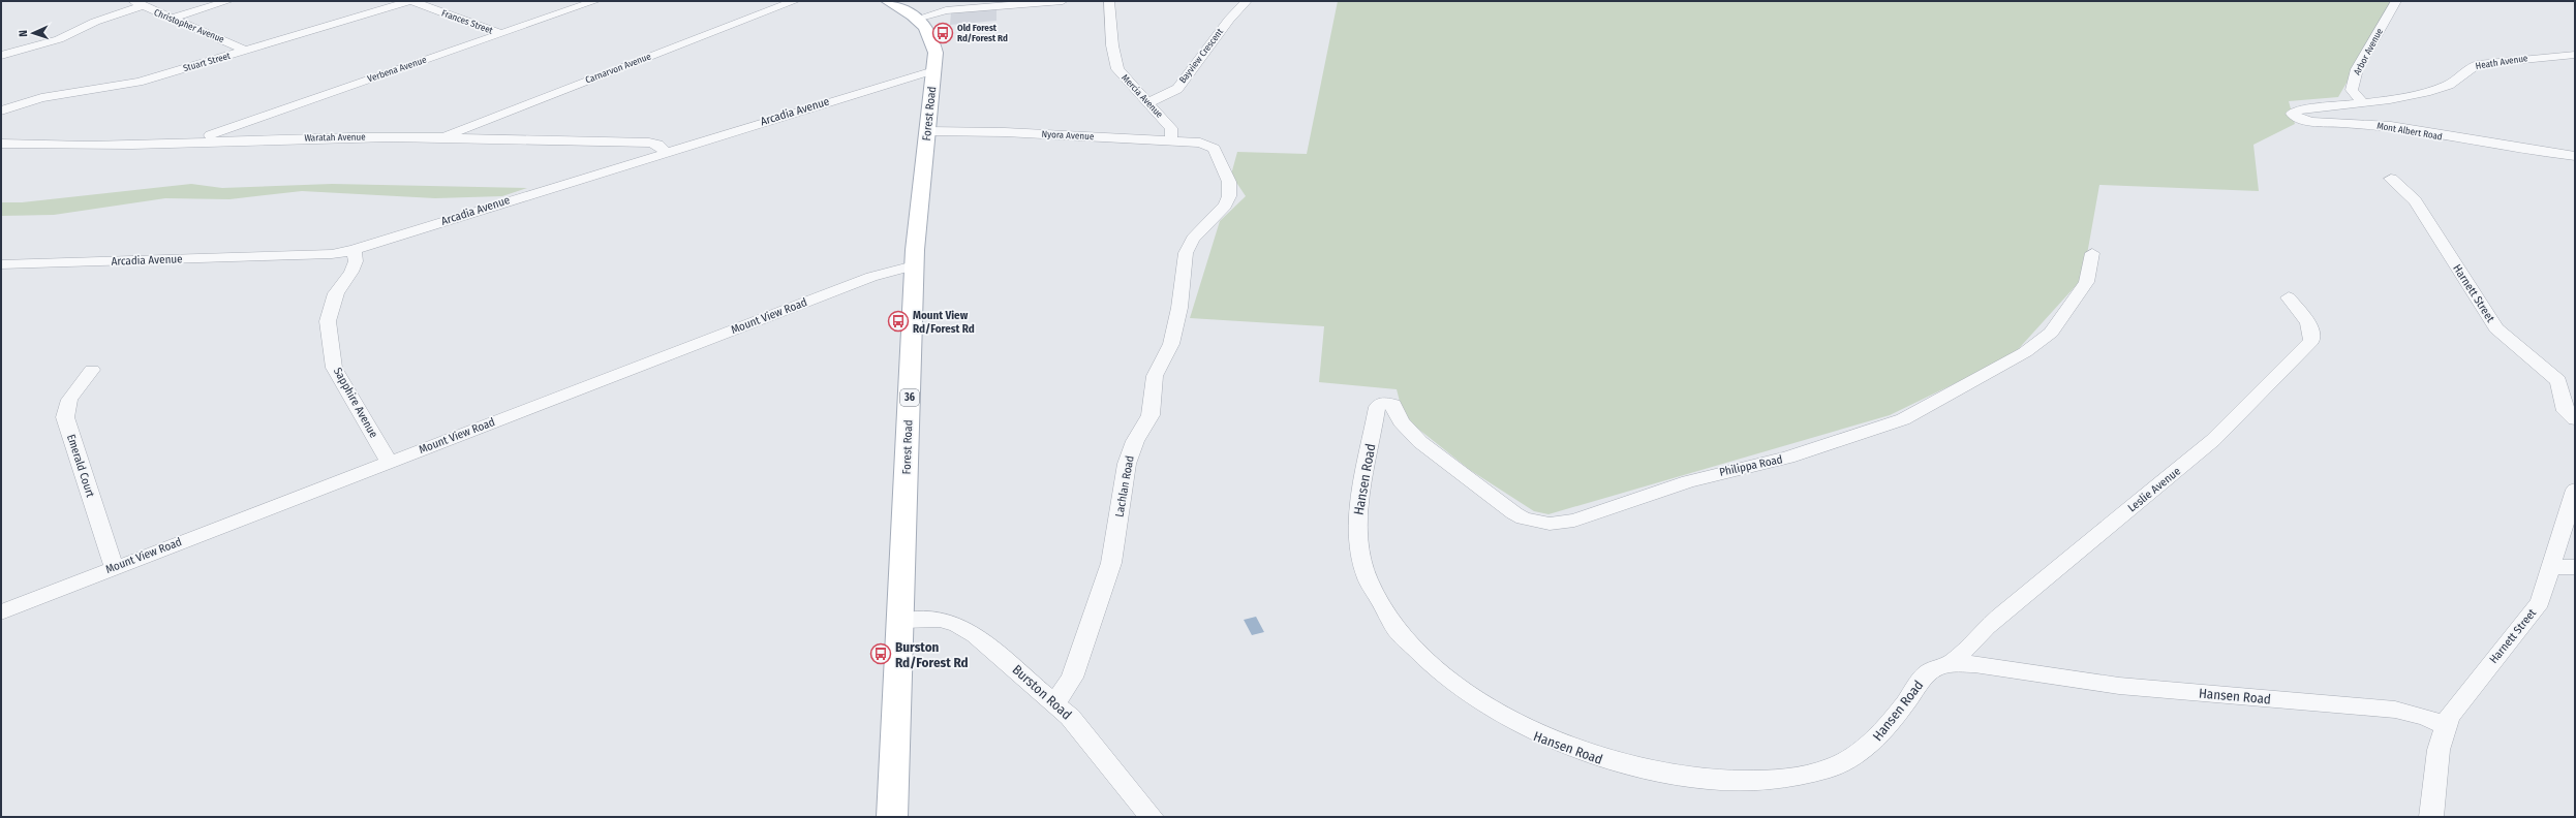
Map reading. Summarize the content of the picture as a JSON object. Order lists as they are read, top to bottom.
{
  "streets": {
    "main road": ["Forest Road", "36"],
    "street": [
      "Frances Street",
      "Christopher Avenue",
      "Arbor Avenue",
      "Bayview Crescent",
      "Stuart Street",
      "Heath Avenue",
      "Carnarvon Avenue",
      "Verbena Avenue",
      "Mercia Avenue",
      "Arcadia Avenue",
      "Mont Albert Road",
      "Nyora Avenue",
      "Waratah Avenue",
      "Harnett Street",
      "Mount View Road",
      "Sapphire Avenue",
      "Emerald Court",
      "Philippa Road",
      "Hansen Road",
      "Lachlan Road",
      "Leslie Avenue",
      "Burston Road"
    ]
  },
  "crossings": [
    ["Frances Street", "Stuart Street"],
    ["Frances Street", "Verbena Avenue"],
    ["Christopher Avenue", "Stuart Street"],
    ["Arbor Avenue", "Heath Avenue"],
    ["Arbor Avenue", "Mont Albert Road"],
    ["Bayview Crescent", "Mercia Avenue"],
    ["Heath Avenue", "Mont Albert Road"],
    ["Carnarvon Avenue", "Waratah Avenue"],
    ["Verbena Avenue", "Waratah Avenue"],
    ["Mercia Avenue", "Nyora Avenue"],
    ["Arcadia Avenue", "Forest Road"],
    ["Arcadia Avenue", "Waratah Avenue"],
    ["Arcadia Avenue", "Sapphire Avenue"],
    ["Forest Road", "Nyora Avenue"],
    ["Forest Road", "Mount View Road"],
    ["Forest Road", "Burston Road"],
    ["Nyora Avenue", "Lachlan Road"],
    ["Harnett Street", "Hansen Road"],
    ["Mount View Road", "Sapphire Avenue"],
    ["Mount View Road", "Emerald Court"],
    ["Philippa Road", "Hansen Road"],
    ["Hansen Road", "Leslie Avenue"],
    ["Lachlan Road", "Burston Road"]
  ],
  "places": {
    "bus stop": ["Old Forest Rd/Forest Rd", "Mount View Rd/Forest Rd", "Burston Rd/Forest Rd"]
  },
  "north": "left"
}
